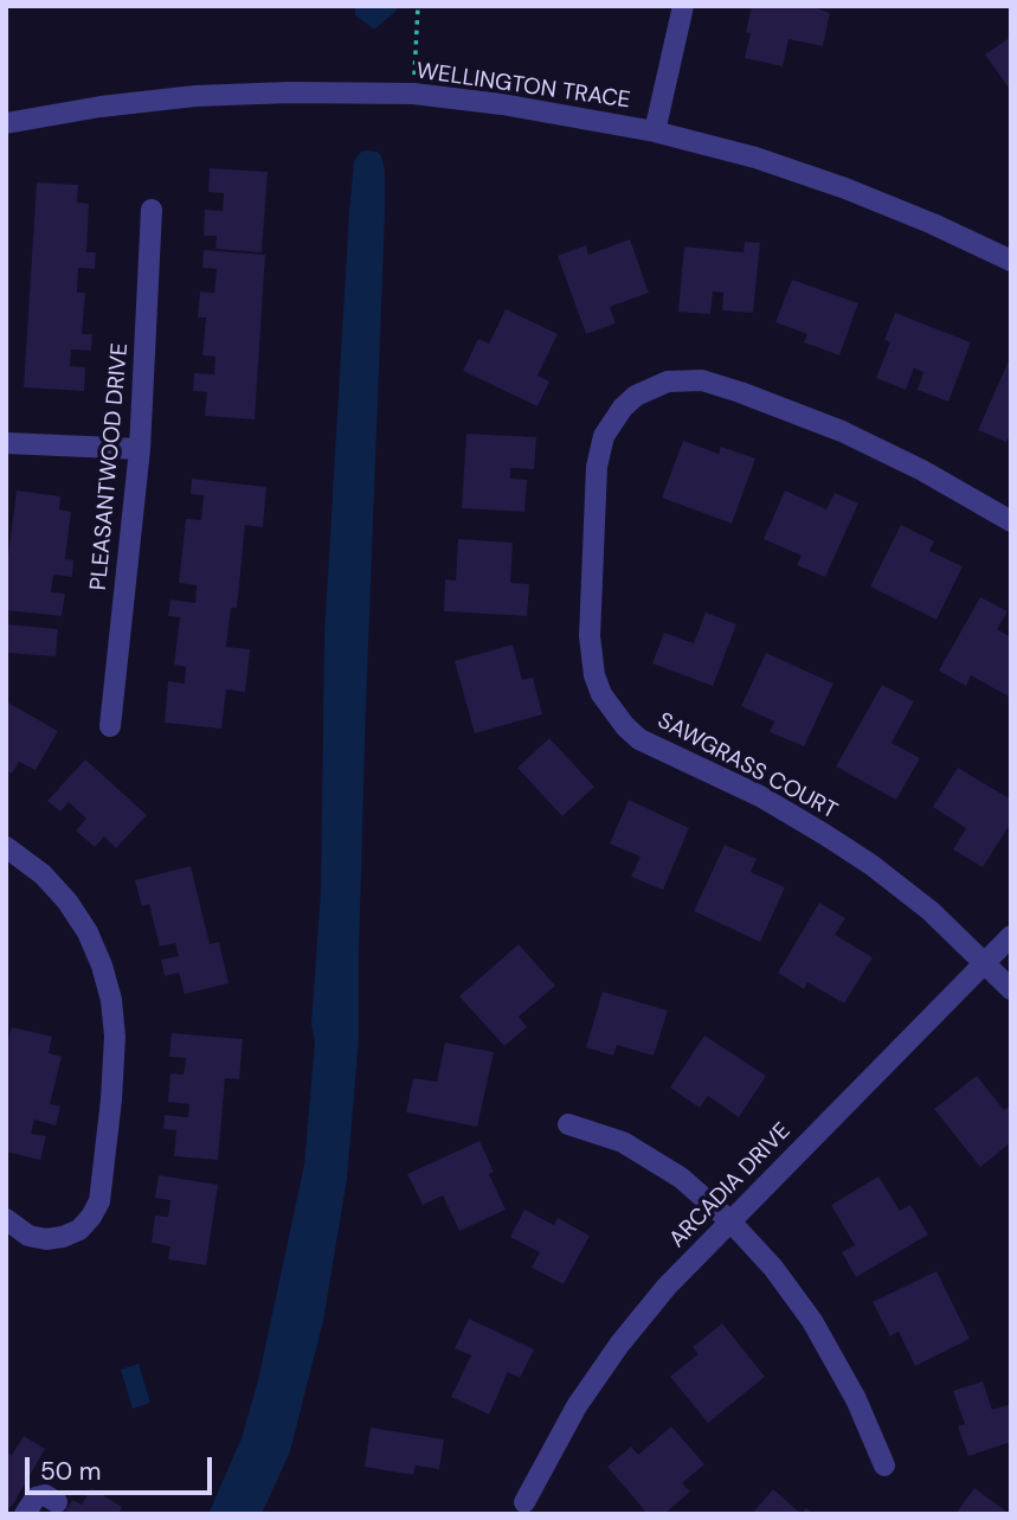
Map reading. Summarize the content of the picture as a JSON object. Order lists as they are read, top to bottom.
{
  "streets": {
    "street": [
      "WELLINGTON TRACE",
      "PLEASANTWOOD DRIVE",
      "SAWGRASS COURT",
      "ARCADIA DRIVE"
    ]
  },
  "crossings": [
    ["SAWGRASS COURT", "ARCADIA DRIVE"]
  ],
  "scale_bar": "50 m"
}
